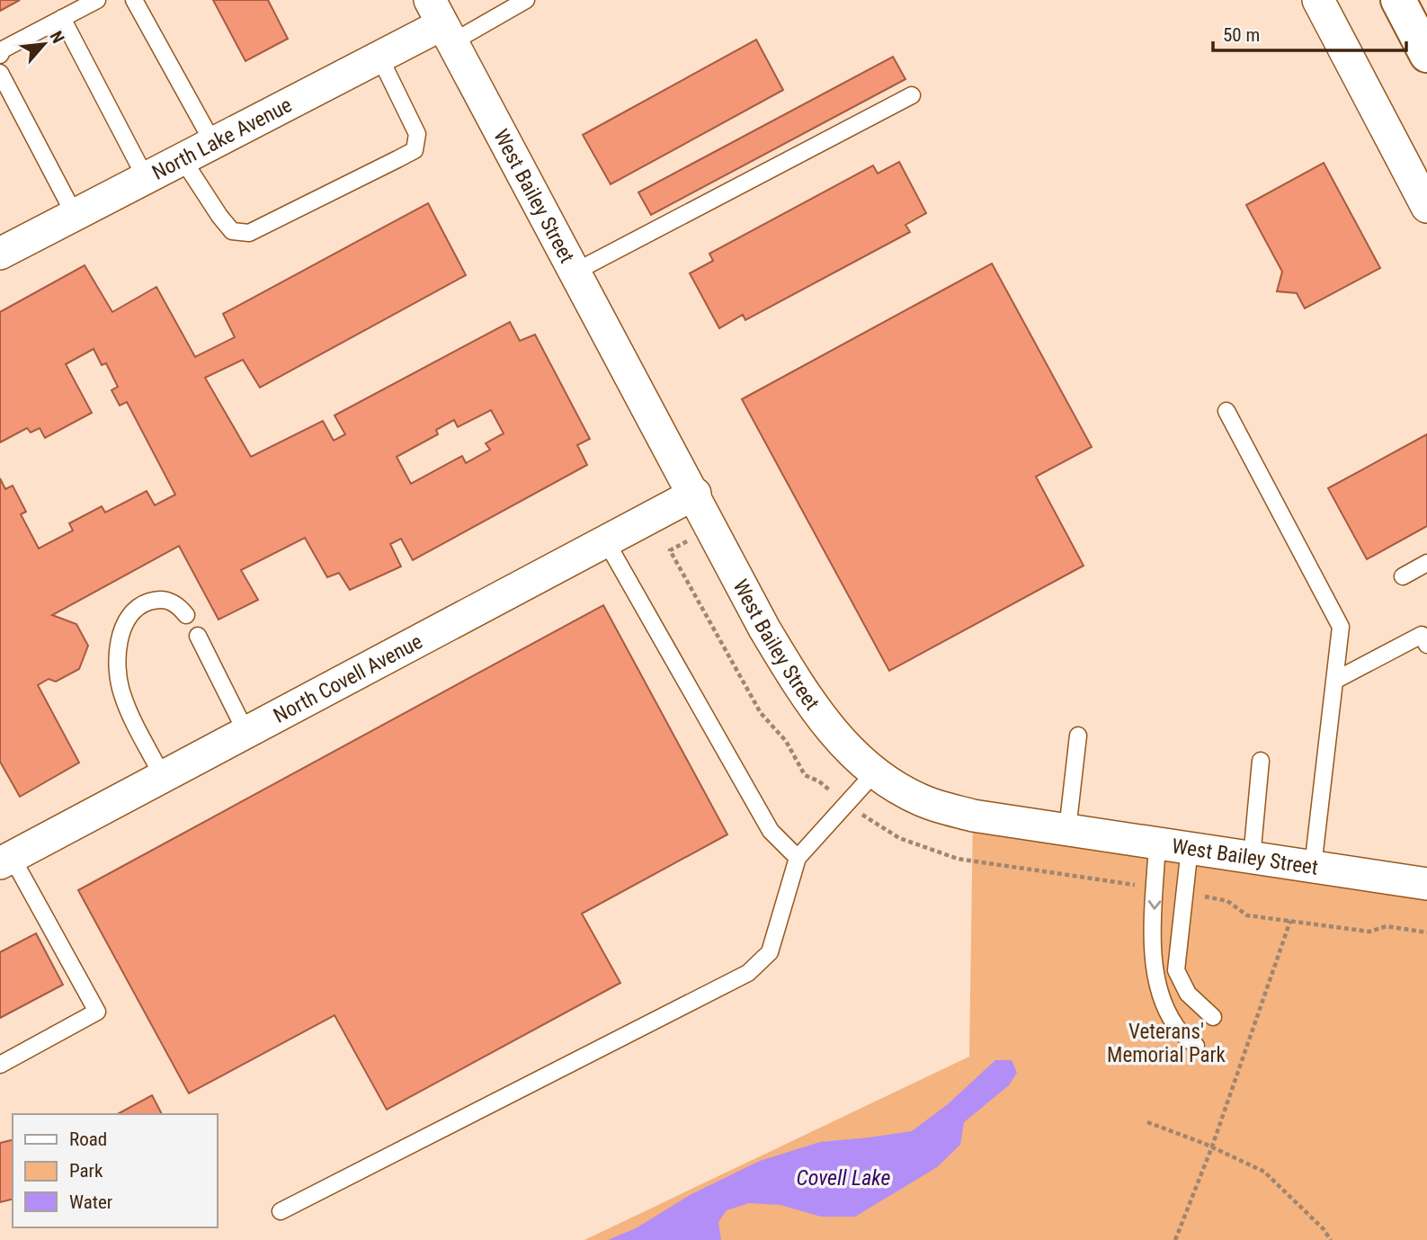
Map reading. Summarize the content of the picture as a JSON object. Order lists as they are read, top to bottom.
{
  "streets": {
    "street": ["North Lake Avenue", "West Bailey Street", "North Covell Avenue"]
  },
  "crossings": [
    ["North Lake Avenue", "West Bailey Street"],
    ["West Bailey Street", "North Covell Avenue"]
  ],
  "water": ["Covell Lake"],
  "parks": ["Veterans' Memorial Park"],
  "legend": ["Road", "Park", "Water"],
  "scale_bar": "50 m",
  "north": "top right"
}
